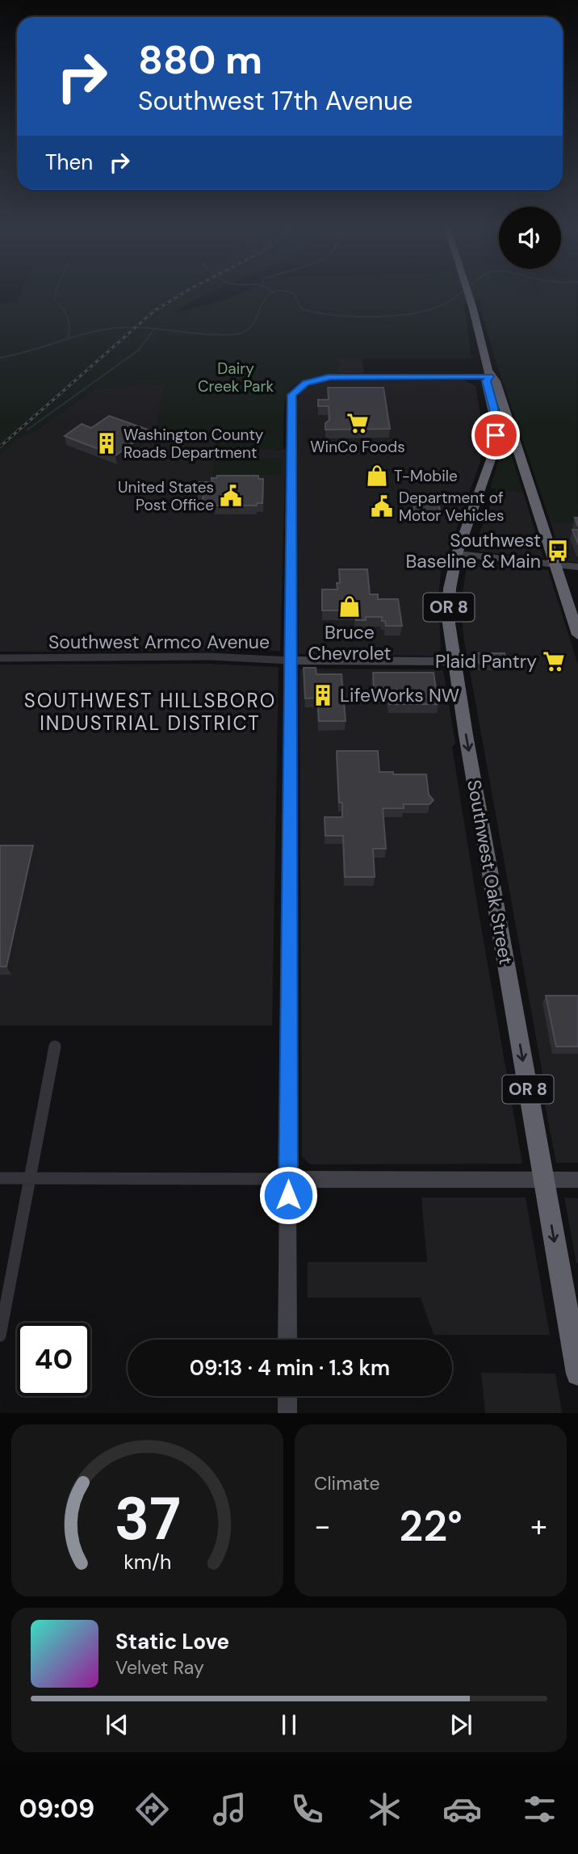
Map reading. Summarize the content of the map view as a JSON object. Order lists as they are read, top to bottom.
{
  "streets": {
    "highway": ["OR 8", "Southwest Oak Street"],
    "street": ["Southwest Armco Avenue"]
  },
  "crossings": [
    ["OR 8", "Southwest Oak Street"],
    ["Southwest Armco Avenue", "Southwest Oak Street"]
  ],
  "one_way": ["Southwest Oak Street"],
  "districts": ["SOUTHWEST HILLSBORO INDUSTRIAL DISTRICT"],
  "parks": ["Dairy Creek Park"],
  "places": {
    "supermarket": ["WinCo Foods", "Plaid Pantry"],
    "building": ["Washington County Roads Department", "LifeWorks NW"],
    "shop": ["T-Mobile", "Bruce Chevrolet"],
    "public building": ["United States Post Office", "Department of Motor Vehicles"],
    "bus stop": ["Southwest Baseline & Main"]
  },
  "page": {
    "turn": ["880 m", "Southwest 17th Avenue"],
    "then": "Then",
    "limit": "40",
    "trip": "09:13 · 4 min · 1.3 km",
    "tile": "Climate",
    "heat": ["−", "22°", "+"],
    "song": ["Static Love", "Velvet Ray"],
    "tabs": "09:09",
    "gauge": ["37", "km/h"]
  }
}
